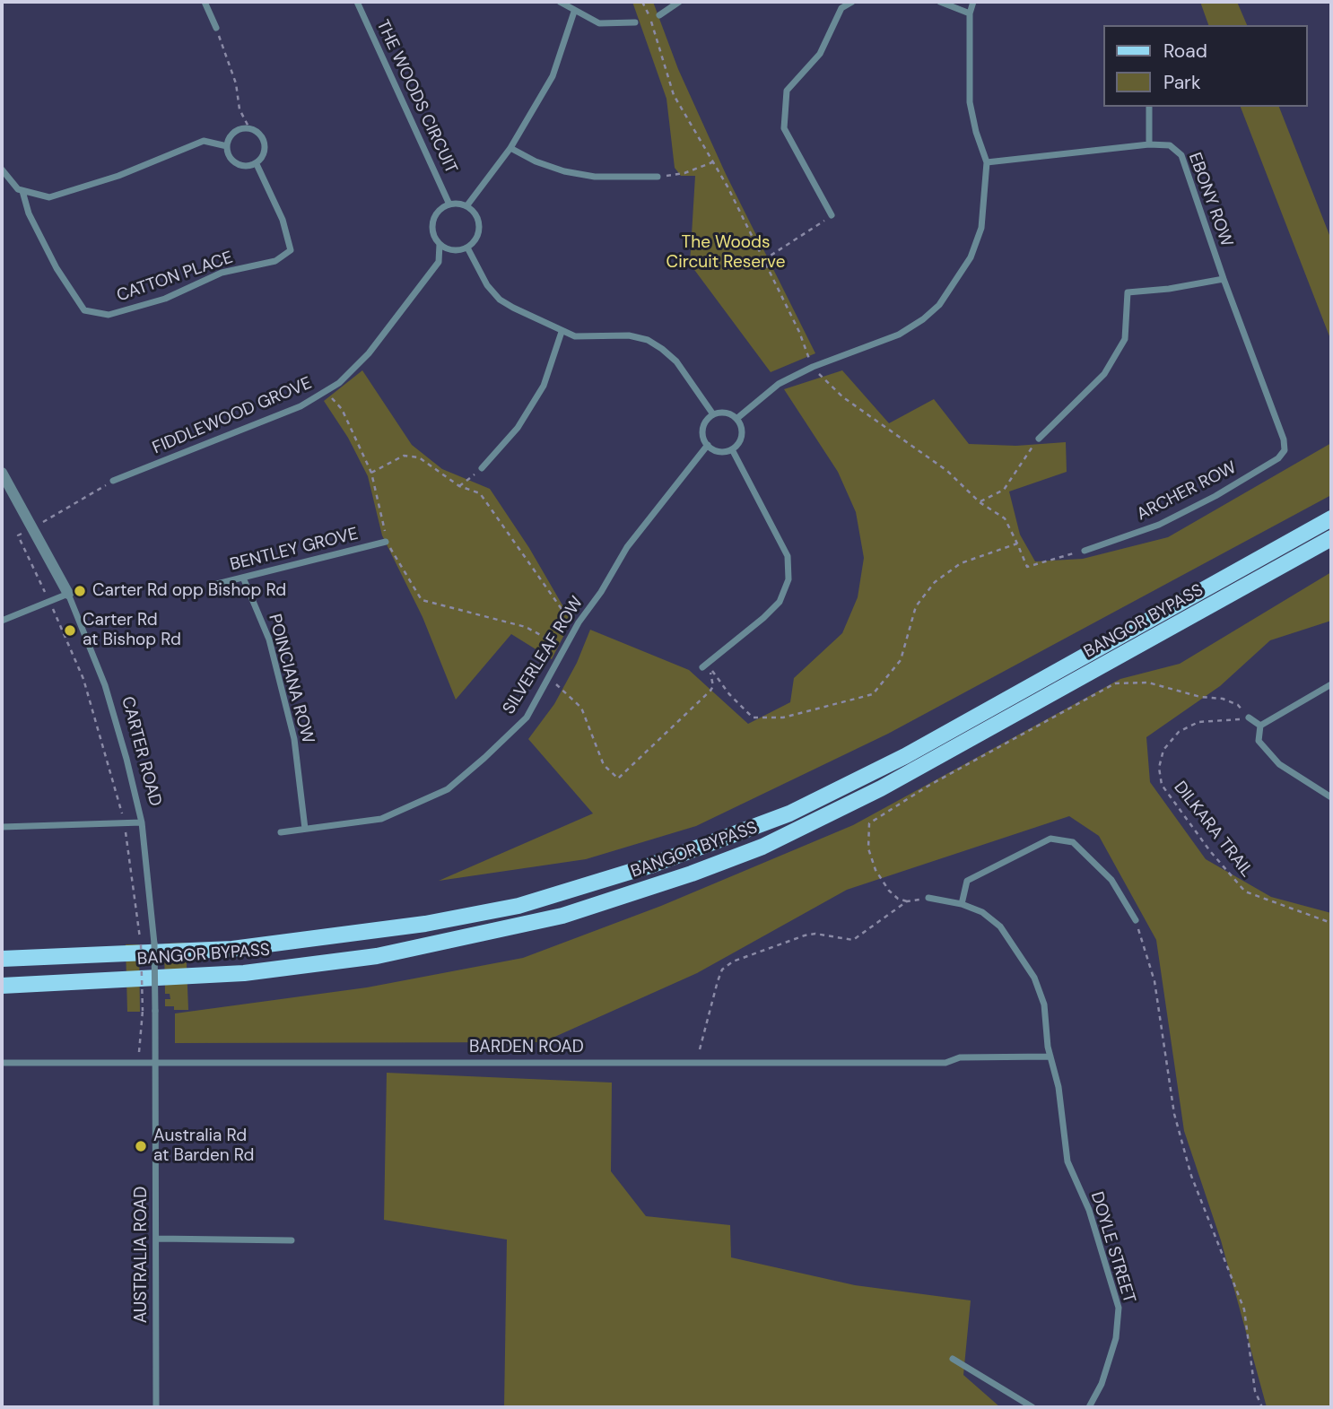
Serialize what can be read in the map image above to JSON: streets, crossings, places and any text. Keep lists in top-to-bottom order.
{
  "streets": {
    "main road": ["BANGOR BYPASS"],
    "street": [
      "THE WOODS CIRCUIT",
      "EBONY ROW",
      "CATTON PLACE",
      "FIDDLEWOOD GROVE",
      "ARCHER ROW",
      "BENTLEY GROVE",
      "SILVERLEAF ROW",
      "POINCIANA ROW",
      "CARTER ROAD",
      "BARDEN ROAD",
      "DOYLE STREET",
      "AUSTRALIA ROAD"
    ],
    "path": ["DILKARA TRAIL"]
  },
  "crossings": [
    ["THE WOODS CIRCUIT", "FIDDLEWOOD GROVE"],
    ["EBONY ROW", "ARCHER ROW"],
    ["BENTLEY GROVE", "POINCIANA ROW"],
    ["SILVERLEAF ROW", "POINCIANA ROW"],
    ["CARTER ROAD", "BARDEN ROAD"],
    ["CARTER ROAD", "AUSTRALIA ROAD"],
    ["BARDEN ROAD", "DOYLE STREET"],
    ["BARDEN ROAD", "AUSTRALIA ROAD"]
  ],
  "parks": ["The Woods Circuit Reserve"],
  "places": ["Carter Rd opp Bishop Rd", "Carter Rd at Bishop Rd", "Australia Rd at Barden Rd"],
  "legend": ["Road", "Park"]
}
